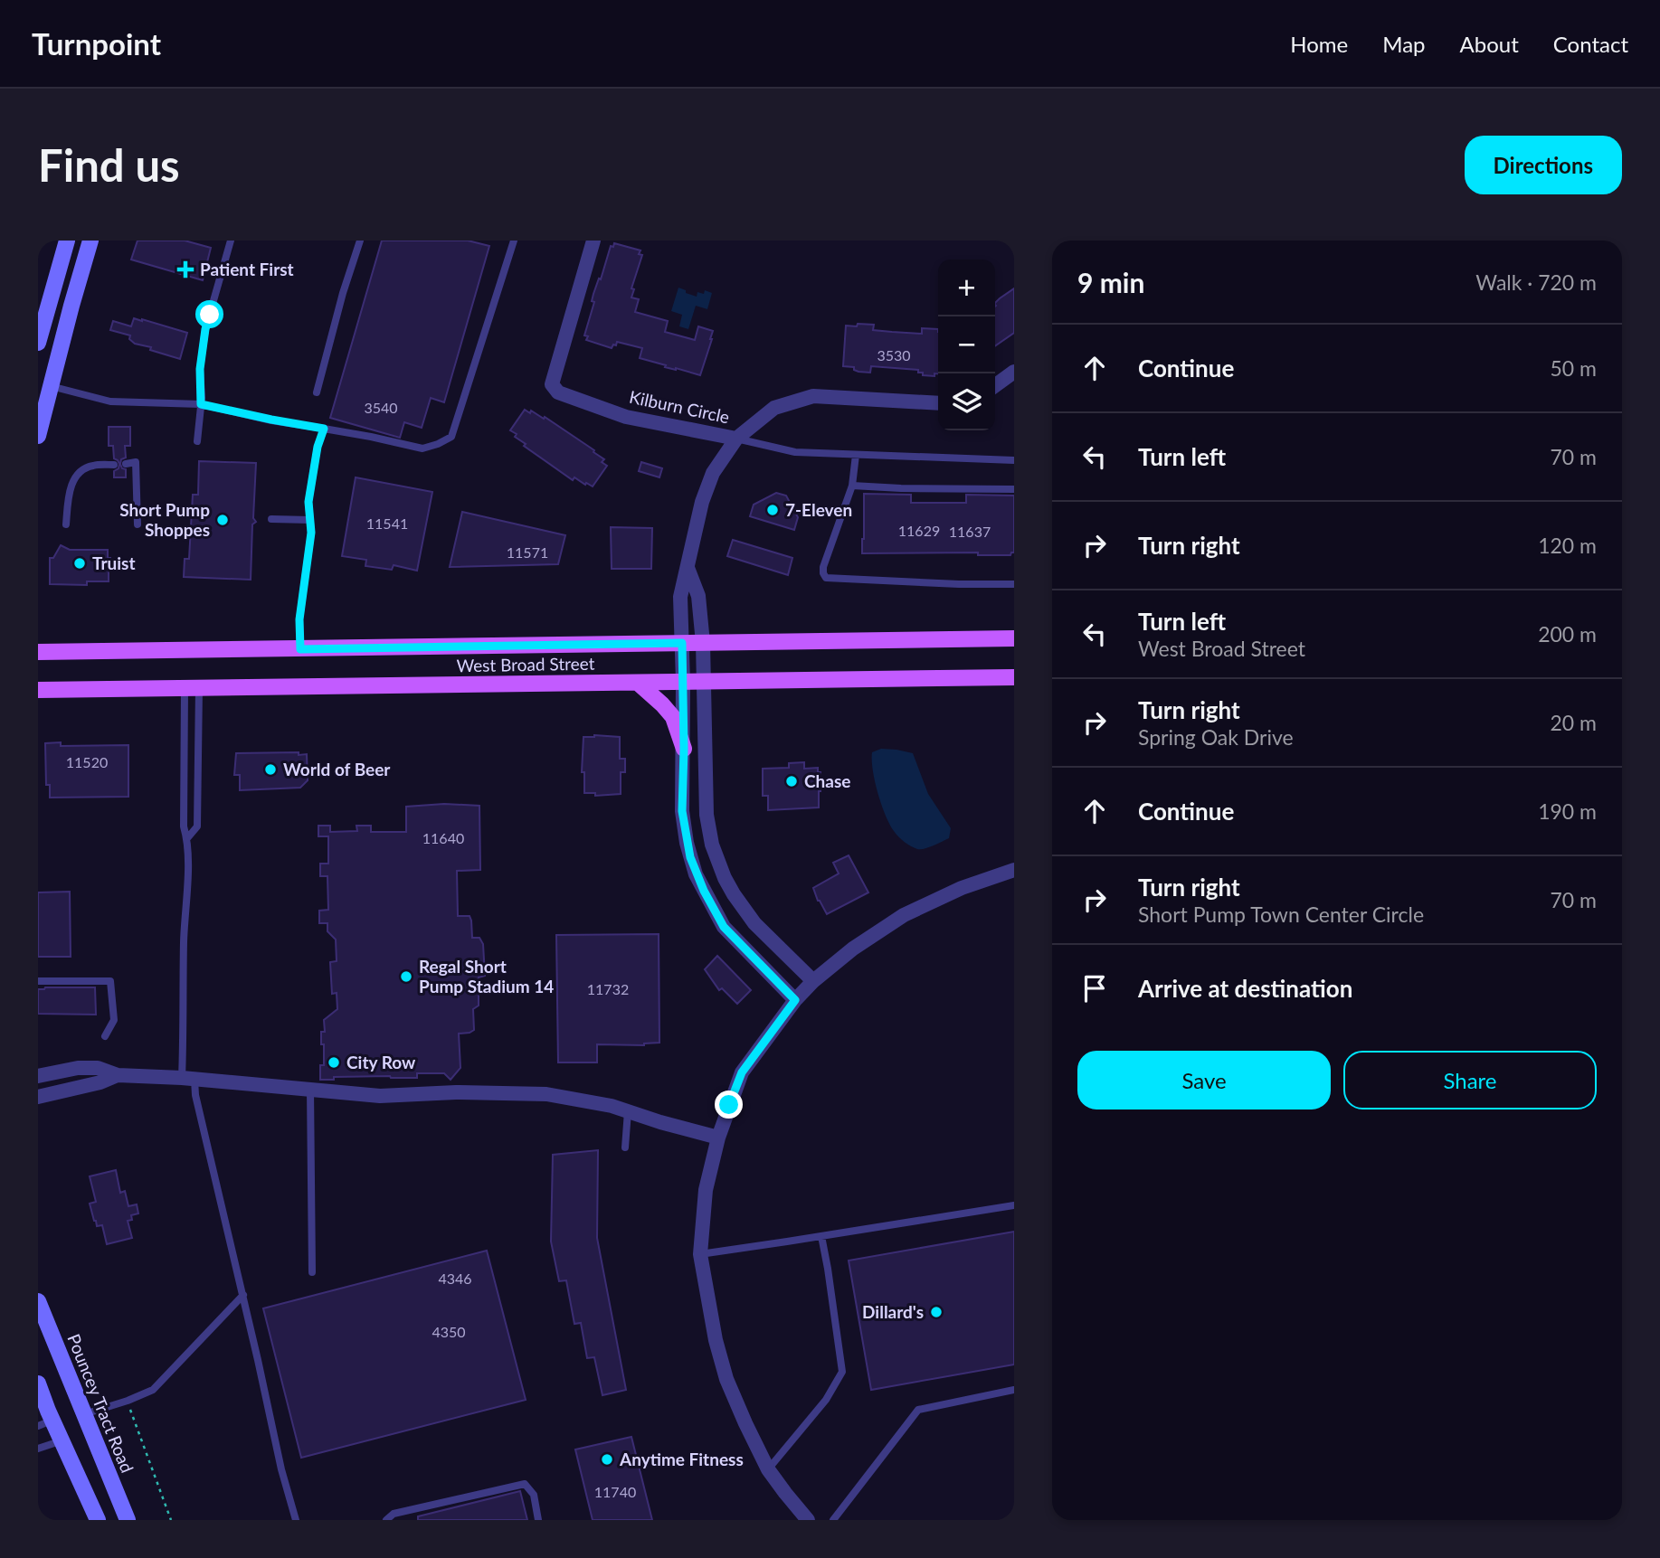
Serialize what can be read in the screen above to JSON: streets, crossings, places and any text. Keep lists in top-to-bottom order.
{
  "streets": {
    "main road": ["West Broad Street", "Pouncey Tract Road"],
    "street": ["Kilburn Circle"]
  },
  "places": {
    "health": ["Patient First"],
    "other": [
      "7-Eleven",
      "Short Pump Shoppes",
      "Truist",
      "World of Beer",
      "Chase",
      "Regal Short Pump Stadium 14",
      "City Row",
      "Dillard's",
      "Anytime Fitness"
    ]
  },
  "house_numbers": [
    "3530",
    "3540",
    "11541",
    "11629",
    "11637",
    "11571",
    "11520",
    "11640",
    "11732",
    "4346",
    "4350",
    "11740"
  ],
  "page": {
    "header": "Turnpoint",
    "nav": [
      "Home",
      "Map",
      "About",
      "Contact"
    ],
    "buttons": [
      "Directions",
      ["Save", "Share"]
    ],
    "title": "Find us",
    "heading": ["9 min", "Walk · 720 m"],
    "map_buttons": ["+", "−"],
    "list": [
      ["Continue", "50 m"],
      ["Turn left", "70 m"],
      ["Turn right", "120 m"],
      ["Turn left", "West Broad Street", "200 m"],
      ["Turn right", "Spring Oak Drive", "20 m"],
      ["Continue", "190 m"],
      ["Turn right", "Short Pump Town Center Circle", "70 m"],
      "Arrive at destination"
    ]
  }
}
